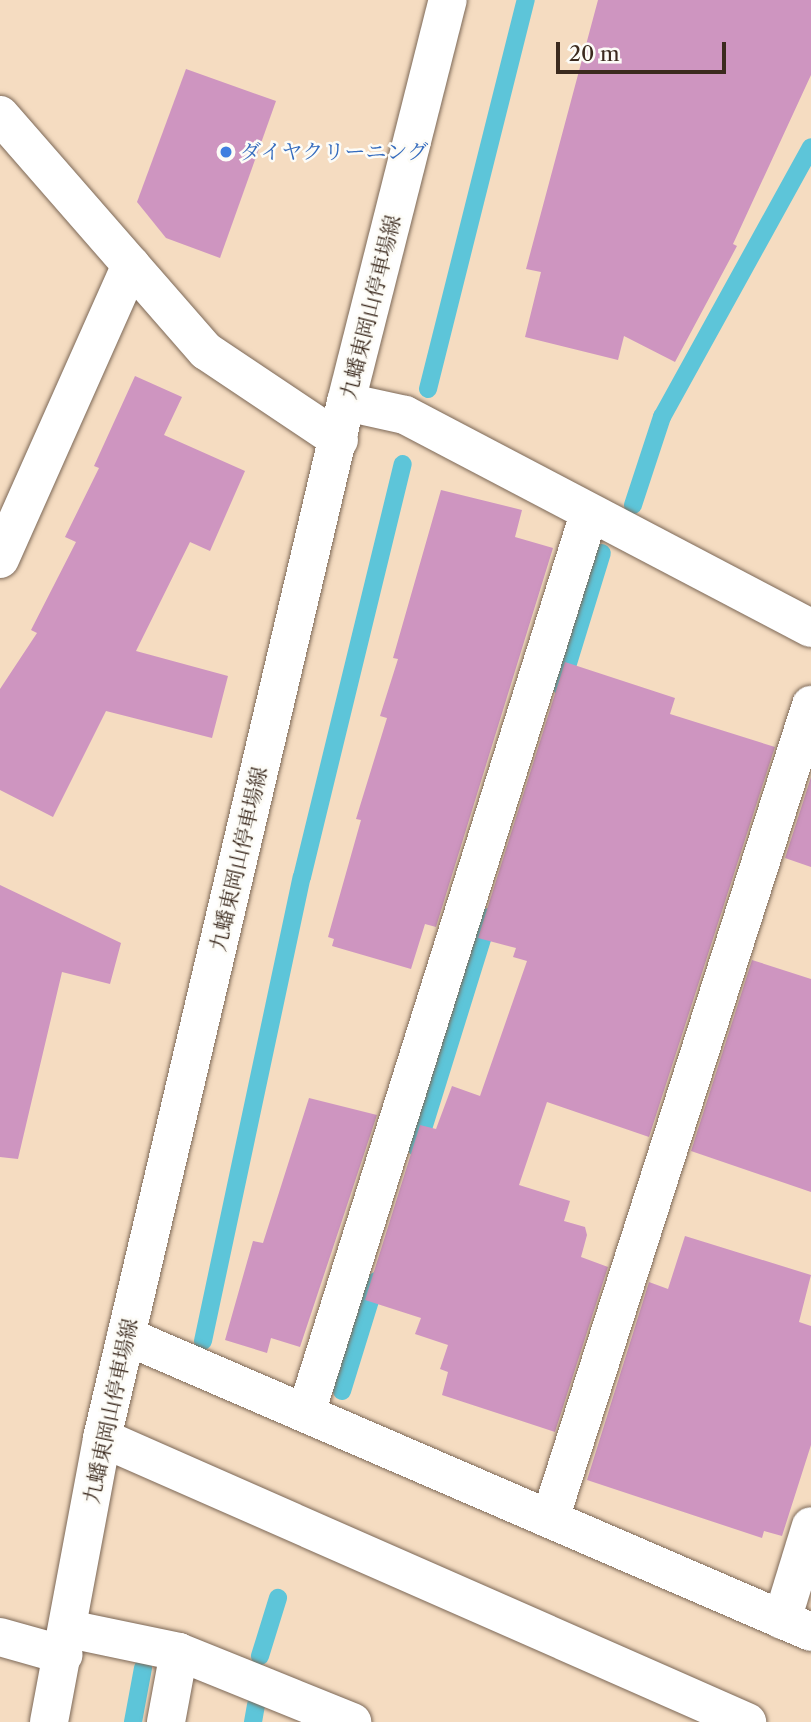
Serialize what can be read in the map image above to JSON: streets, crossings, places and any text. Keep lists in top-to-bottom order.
{
  "streets": {
    "street": ["九蟠東岡山停車場線"]
  },
  "places": ["ダイヤクリーニング"],
  "scale_bar": "20 m"
}
